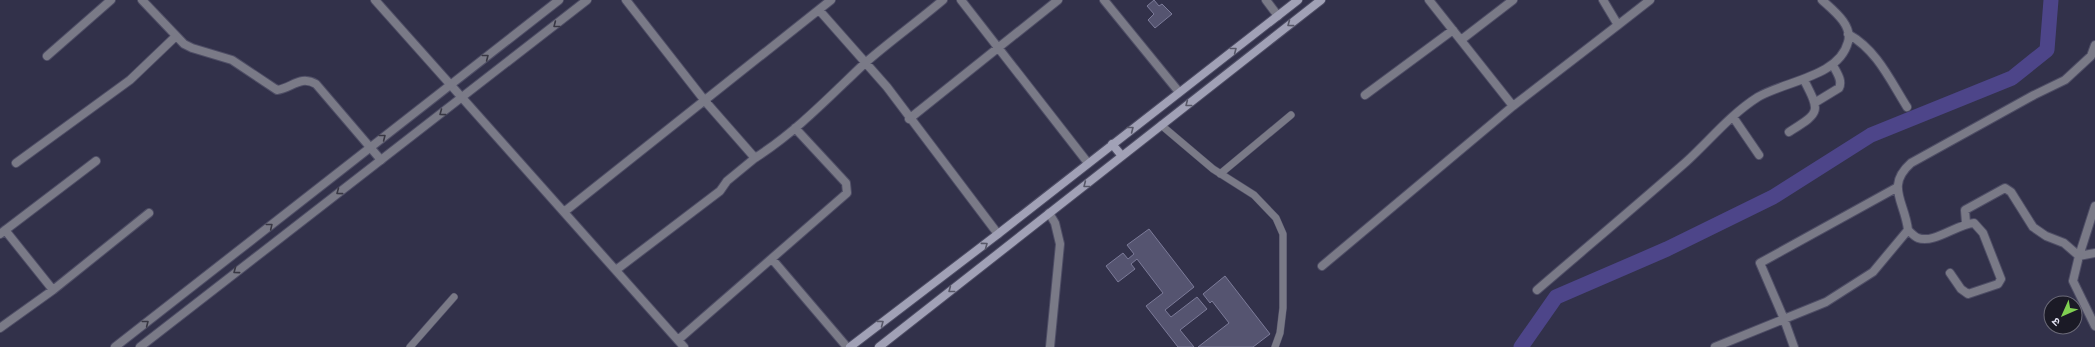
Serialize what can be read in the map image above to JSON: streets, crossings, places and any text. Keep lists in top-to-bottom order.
{
  "north": "bottom left"
}
